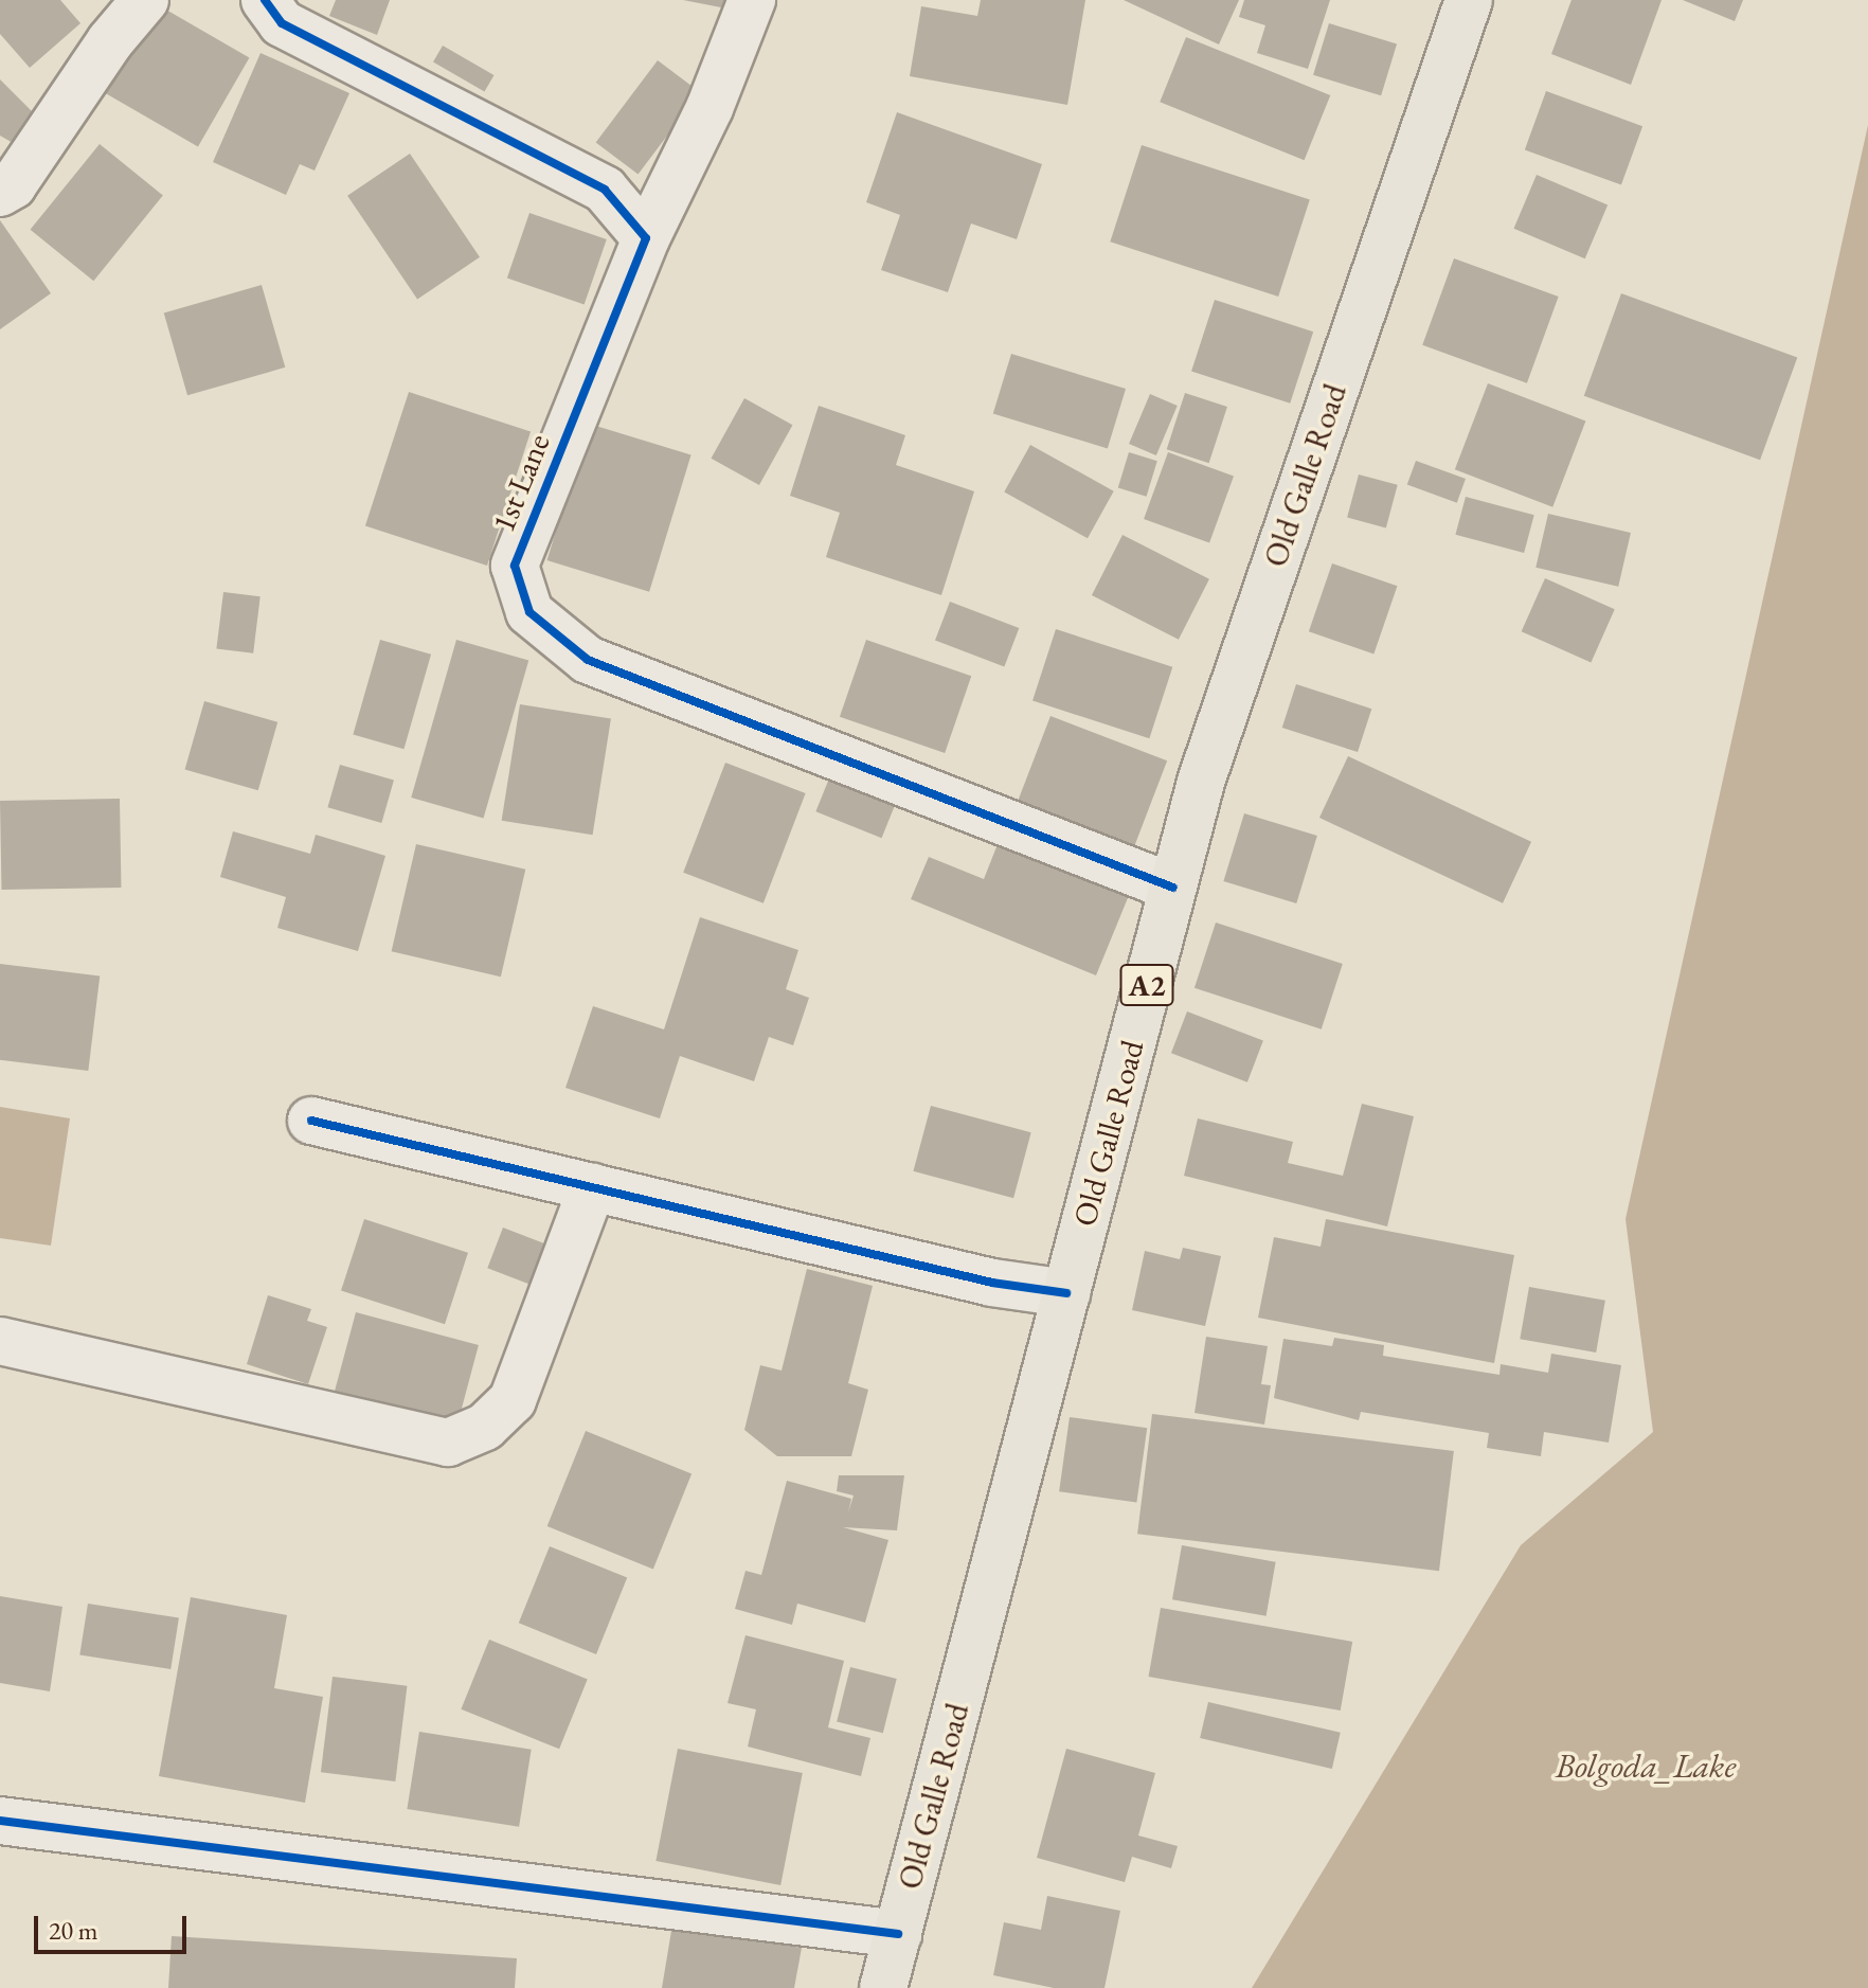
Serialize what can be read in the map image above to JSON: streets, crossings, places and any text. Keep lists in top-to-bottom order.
{
  "streets": {
    "highway": ["Old Galle Road", "A2"],
    "street": ["1st Lane"]
  },
  "crossings": [
    ["Old Galle Road", "1st Lane"]
  ],
  "water": ["Bolgoda_Lake"],
  "scale_bar": "20 m"
}
